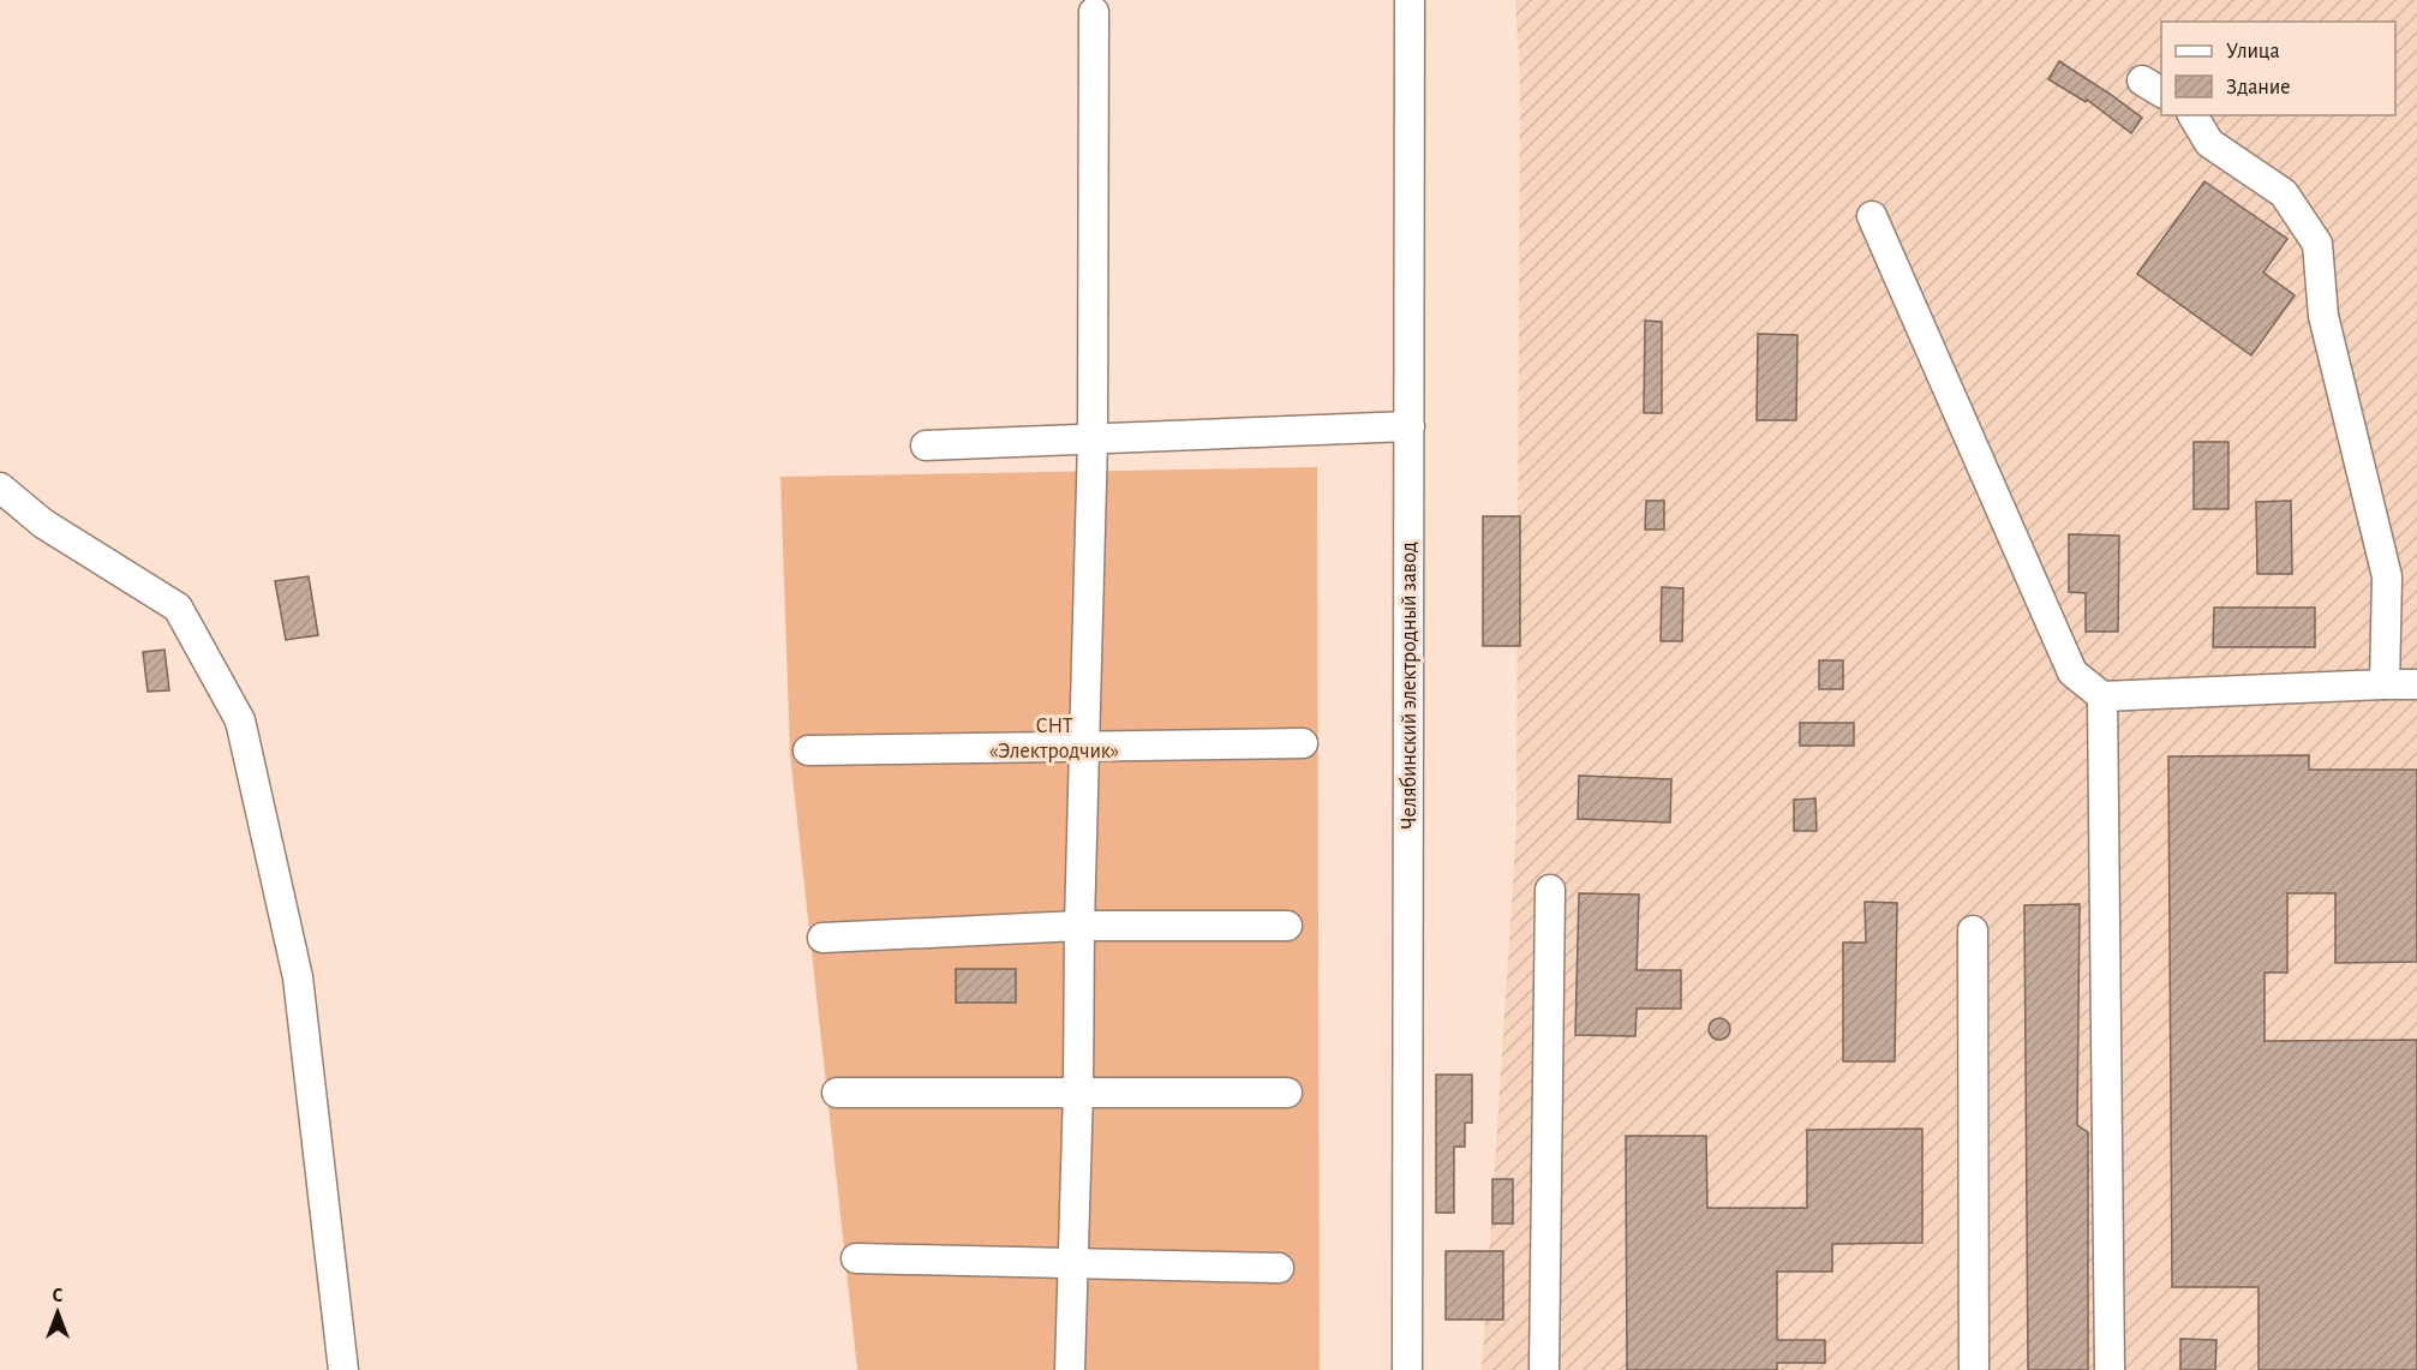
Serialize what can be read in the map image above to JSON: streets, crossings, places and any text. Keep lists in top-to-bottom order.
{
  "streets": {
    "street": ["Челябинский электродный завод"]
  },
  "parks": ["СНТ «Электродчик»"],
  "legend": ["Улица", "Здание"],
  "north": "top"
}
